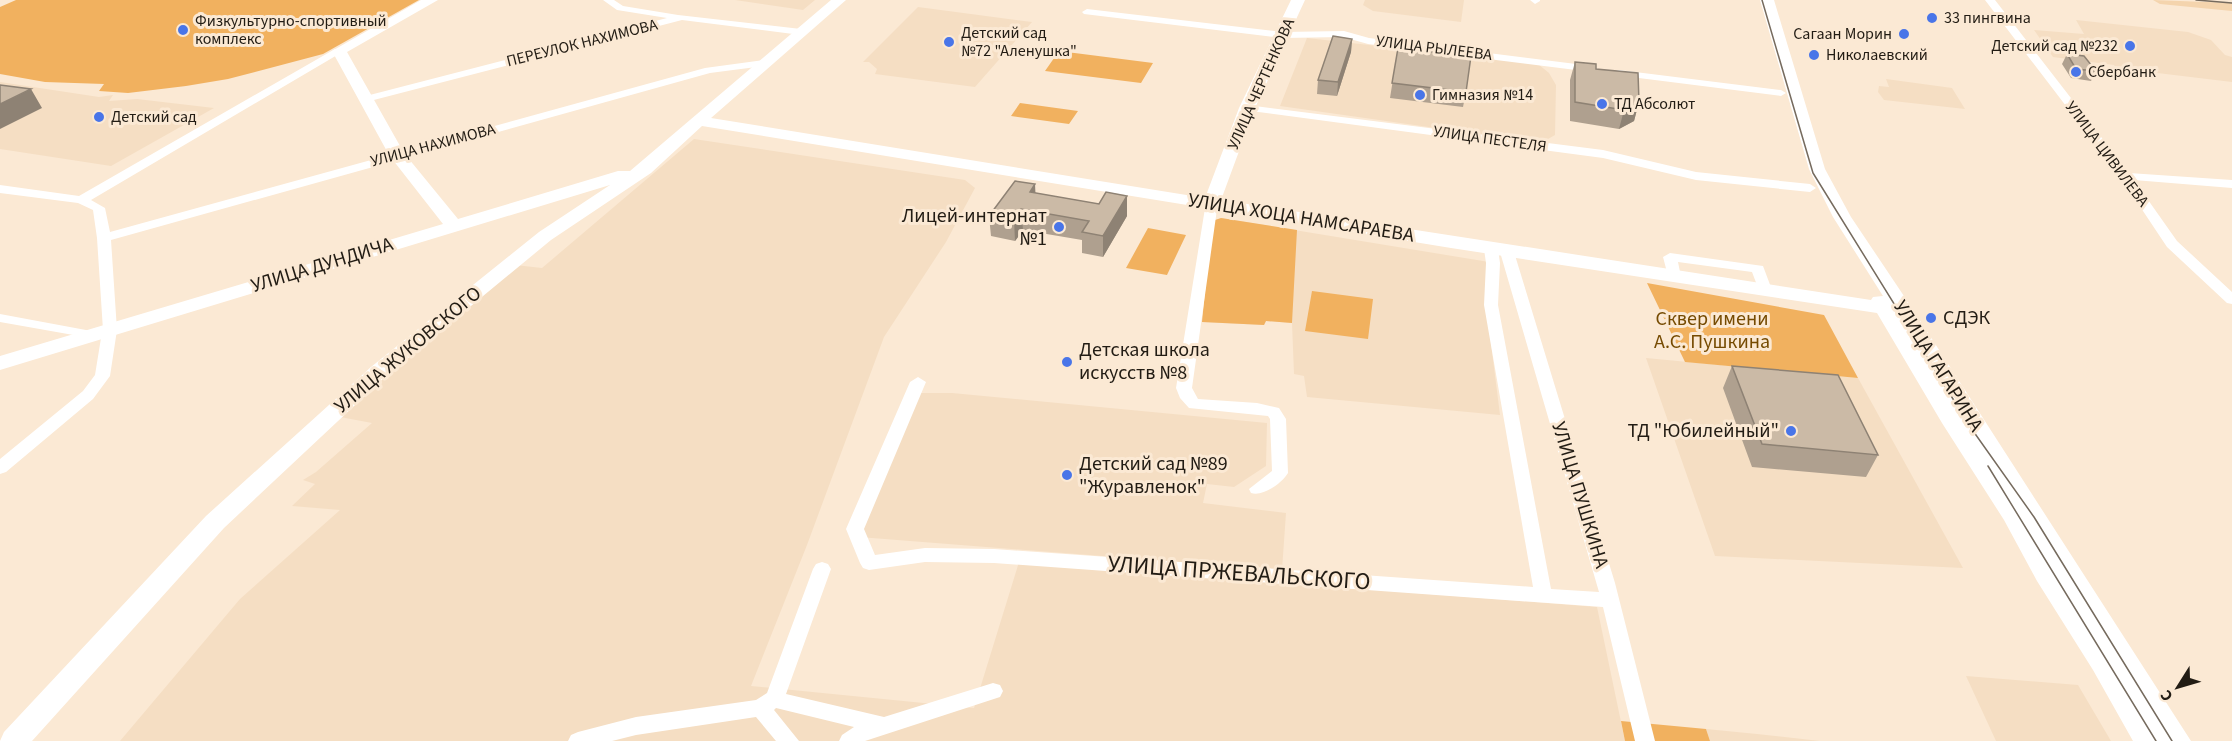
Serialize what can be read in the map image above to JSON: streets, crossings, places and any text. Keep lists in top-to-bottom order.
{
  "streets": {
    "street": [
      "ПЕРЕУЛОК НАХИМОВА",
      "УЛИЦА РЫЛЕЕВА",
      "УЛИЦА ЧЕРТЕНКОВА",
      "УЛИЦА ПЕСТЕЛЯ",
      "УЛИЦА НАХИМОВА",
      "УЛИЦА ЦИВИЛЕВА",
      "УЛИЦА ХОЦА НАМСАРАЕВА",
      "УЛИЦА ДУНДИЧА",
      "УЛИЦА ЖУКОВСКОГО",
      "УЛИЦА ГАГАРИНА",
      "УЛИЦА ПУШКИНА",
      "УЛИЦА ПРЖЕВАЛЬСКОГО"
    ]
  },
  "crossings": [
    ["ПЕРЕУЛОК НАХИМОВА", "УЛИЦА ЖУКОВСКОГО"],
    ["УЛИЦА РЫЛЕЕВА", "УЛИЦА ЧЕРТЕНКОВА"],
    ["УЛИЦА РЫЛЕЕВА", "УЛИЦА ГАГАРИНА"],
    ["УЛИЦА ЧЕРТЕНКОВА", "УЛИЦА ПЕСТЕЛЯ"],
    ["УЛИЦА ЧЕРТЕНКОВА", "УЛИЦА ХОЦА НАМСАРАЕВА"],
    ["УЛИЦА ПЕСТЕЛЯ", "УЛИЦА ГАГАРИНА"],
    ["УЛИЦА НАХИМОВА", "УЛИЦА ЖУКОВСКОГО"],
    ["УЛИЦА ХОЦА НАМСАРАЕВА", "УЛИЦА ЖУКОВСКОГО"],
    ["УЛИЦА ХОЦА НАМСАРАЕВА", "УЛИЦА ГАГАРИНА"],
    ["УЛИЦА ХОЦА НАМСАРАЕВА", "УЛИЦА ПУШКИНА"],
    ["УЛИЦА ДУНДИЧА", "УЛИЦА ЖУКОВСКОГО"],
    ["УЛИЦА ПУШКИНА", "УЛИЦА ПРЖЕВАЛЬСКОГО"]
  ],
  "parks": ["Сквер имени А.С. Пушкина"],
  "places": [
    "33 пингвина",
    "Физкультурно-спортивный комплекс",
    "Сагаан Морин",
    "Детский сад №72 \"Аленушка\"",
    "Детский сад №232",
    "Николаевский",
    "Сбербанк",
    "Гимназия №14",
    "ТД Абсолют",
    "Детский сад",
    "Лицей-интернат №1",
    "СДЭК",
    "Детская школа искусств №8",
    "ТД \"Юбилейный\"",
    "Детский сад №89 \"Журавленок\""
  ],
  "north": "bottom left"
}
